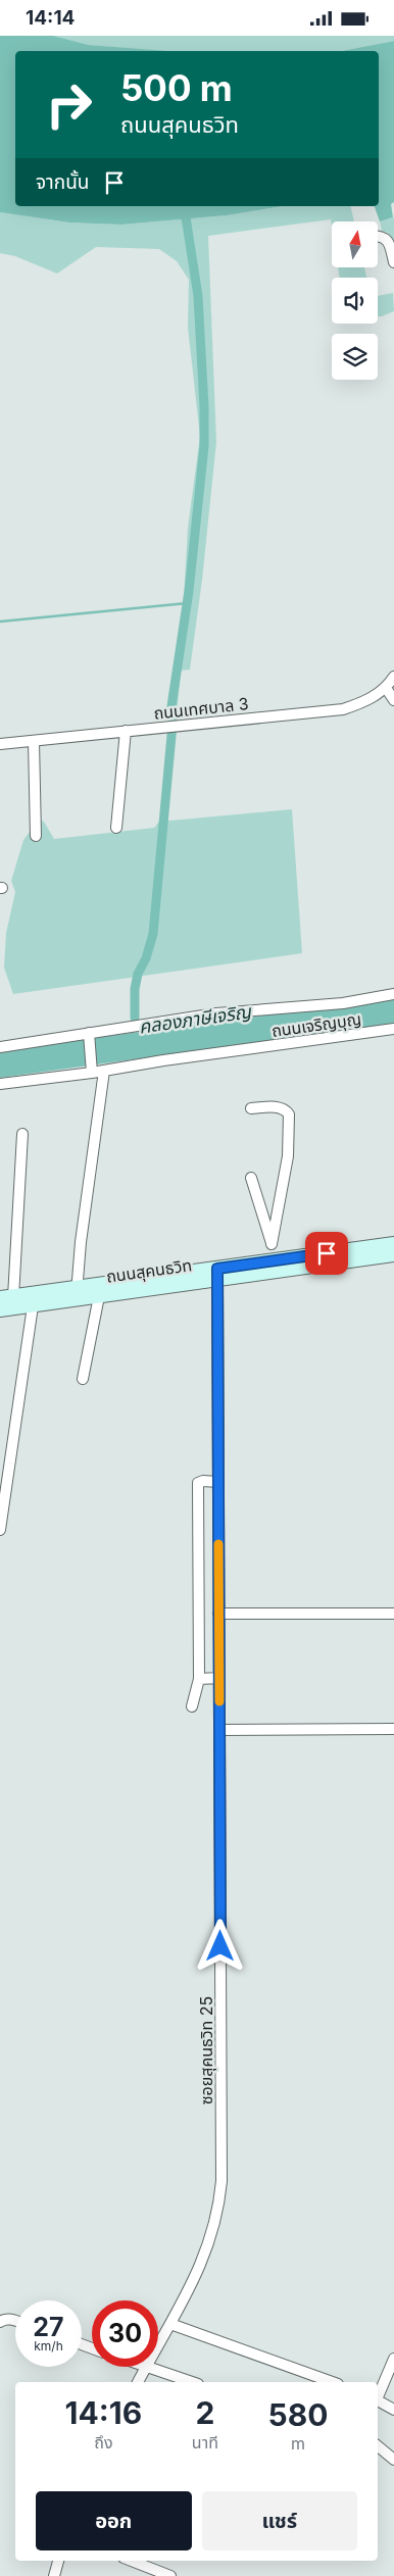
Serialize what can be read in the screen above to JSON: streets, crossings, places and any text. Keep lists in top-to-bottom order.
{
  "streets": {
    "main road": ["ถนนสุคนธวิท"],
    "street": ["ถนนเทศบาล 3", "ถนนเจริญบุญ", "ซอยสุคนธวิท 25"]
  },
  "crossings": [
    ["ถนนสุคนธวิท", "ซอยสุคนธวิท 25"]
  ],
  "water": ["คลองภาษีเจริญ"],
  "north": "top",
  "page": {
    "status": "14:14",
    "turn": ["500 m", "ถนนสุคนธวิท"],
    "then": "จากนั้น",
    "speed": "27 km/h",
    "limit": "30",
    "eta": [
      "14:16",
      "ถึง",
      "2",
      "นาที",
      "580",
      "m"
    ],
    "buttons": ["ออก", "แชร์"]
  }
}
